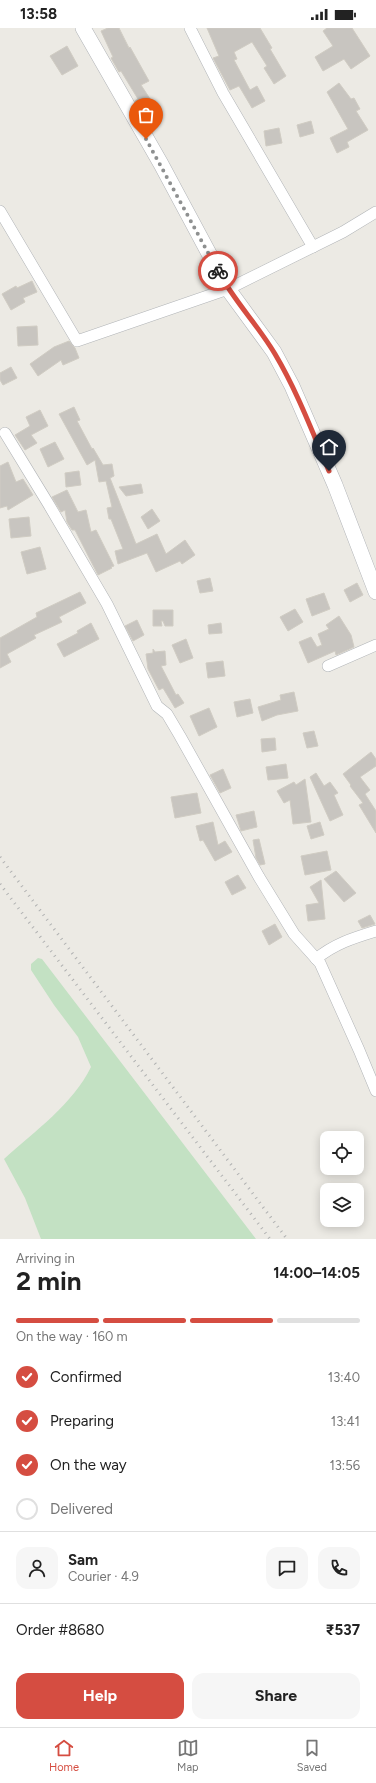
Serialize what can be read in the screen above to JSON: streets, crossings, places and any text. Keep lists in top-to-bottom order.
{
  "page": {
    "status": "13:58",
    "heading": ["2 min", "Arriving in", "14:00–14:05"],
    "panel": [
      "Sam",
      "Courier · 4.9",
      "Order #8680",
      "₹537"
    ],
    "bar": "On the way · 160 m",
    "list": [
      ["Confirmed", "13:40"],
      ["Preparing", "13:41"],
      ["On the way", "13:56"],
      "Delivered"
    ],
    "buttons": ["Help", "Share"],
    "tabs": ["Home", "Map", "Saved"]
  }
}
